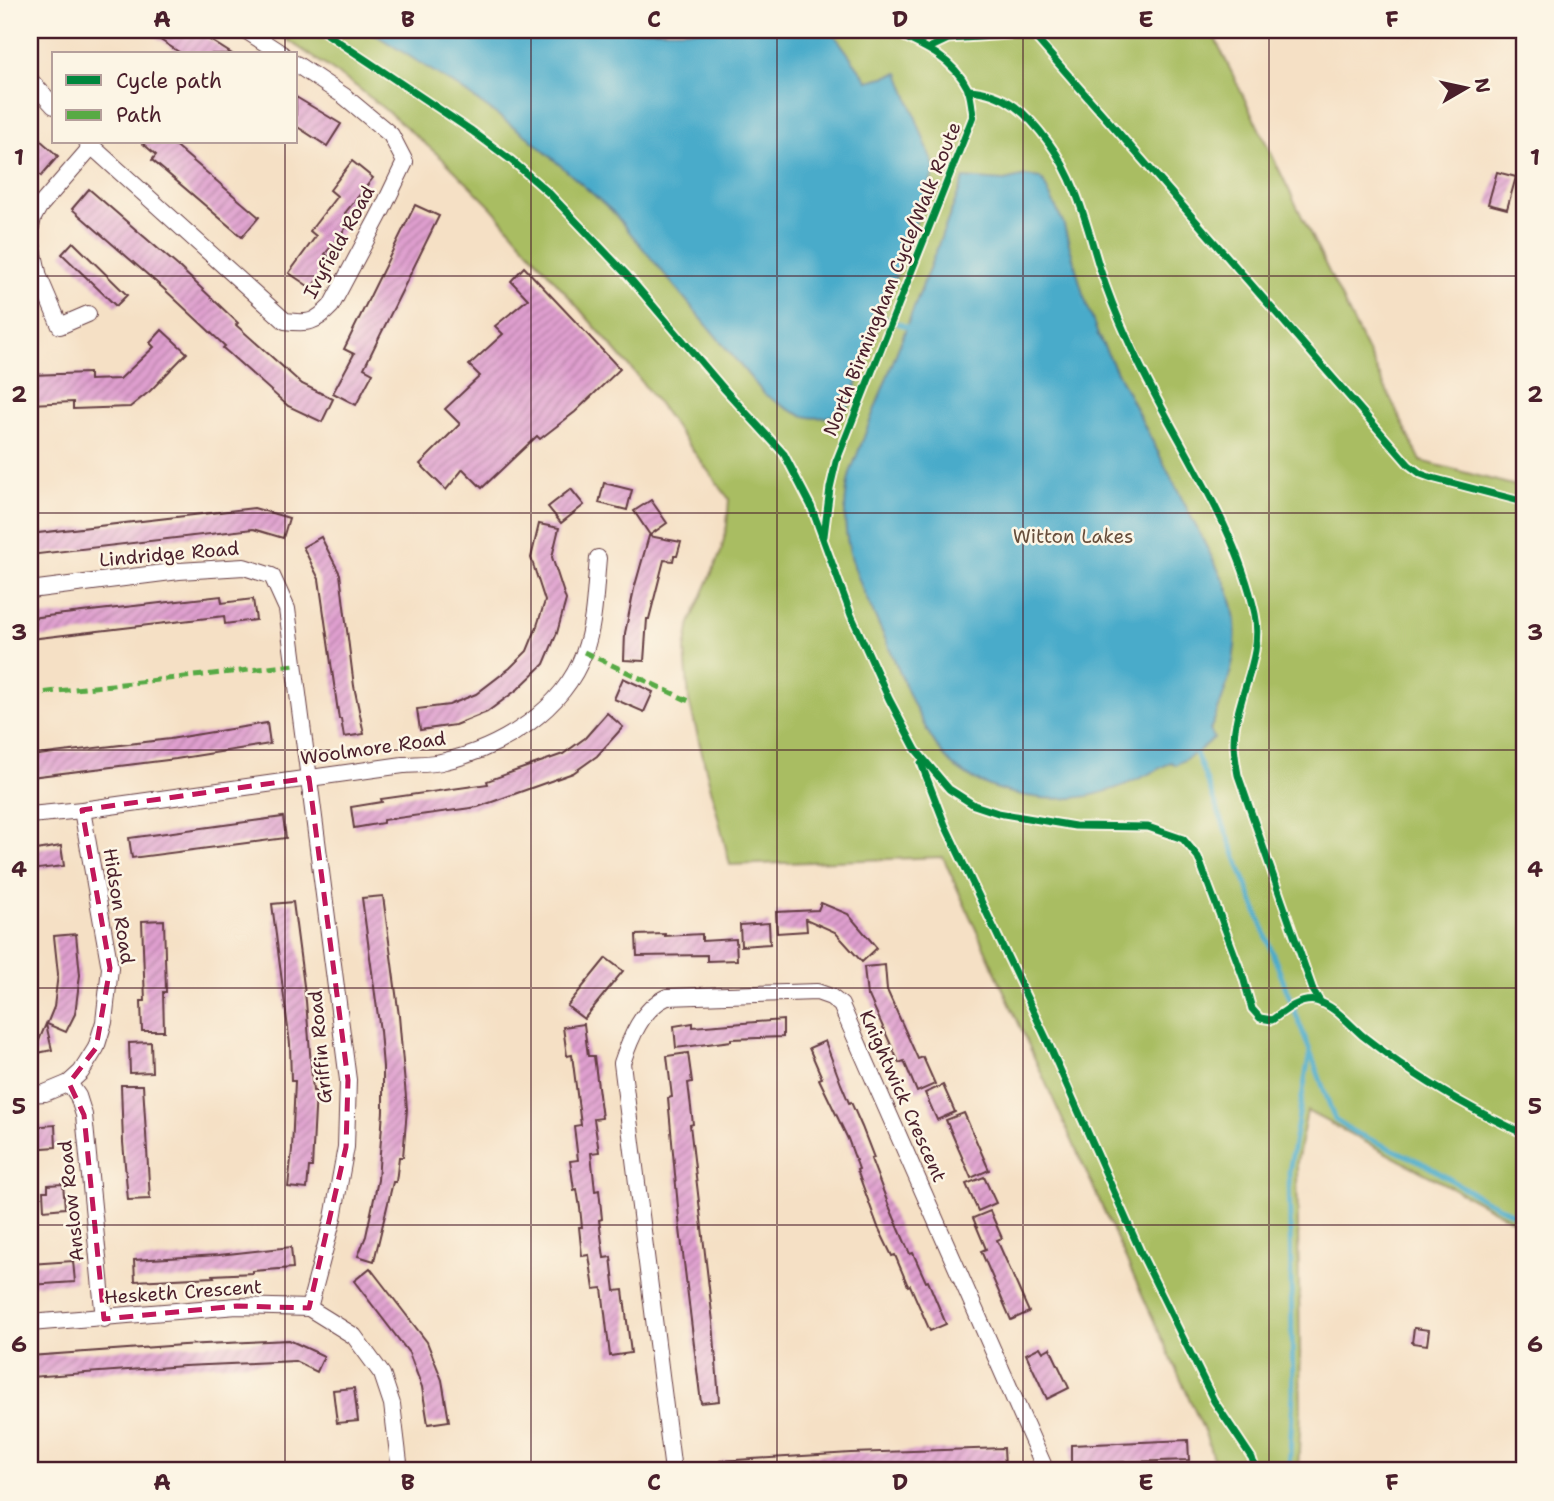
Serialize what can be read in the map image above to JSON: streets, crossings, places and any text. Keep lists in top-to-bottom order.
{
  "streets": {
    "street": [
      "Ivyfield Road",
      "Lindridge Road",
      "Woolmore Road",
      "Hidson Road",
      "Griffin Road",
      "Knightwick Crescent",
      "Anslow Road",
      "Hesketh Crescent"
    ],
    "cycle path": ["North Birmingham Cycle/Walk Route"]
  },
  "crossings": [
    ["Lindridge Road", "Woolmore Road"],
    ["Lindridge Road", "Griffin Road"],
    ["Woolmore Road", "Hidson Road"],
    ["Woolmore Road", "Griffin Road"],
    ["Hidson Road", "Anslow Road"],
    ["Griffin Road", "Hesketh Crescent"],
    ["Anslow Road", "Hesketh Crescent"]
  ],
  "parks": ["Witton Lakes"],
  "legend": ["Cycle path", "Path"],
  "north": "right",
  "grid": {
    "columns": [
      "A",
      "B",
      "C",
      "D",
      "E",
      "F"
    ],
    "rows": [
      "1",
      "2",
      "3",
      "4",
      "5",
      "6"
    ]
  }
}
